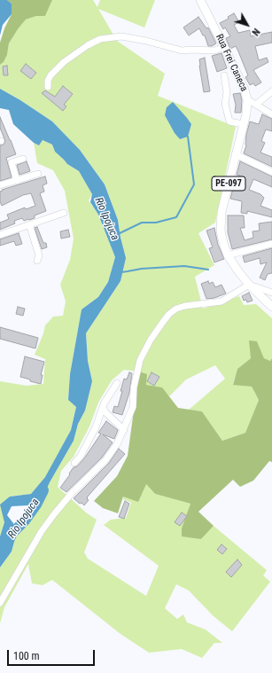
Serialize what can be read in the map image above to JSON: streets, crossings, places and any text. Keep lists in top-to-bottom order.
{
  "streets": {
    "main road": ["Rua Frei Caneca", "PE-097"]
  },
  "crossings": [
    ["Rua Frei Caneca", "PE-097"]
  ],
  "water": ["Rio Ipojuca"],
  "scale_bar": "100 m",
  "north": "bottom right"
}
